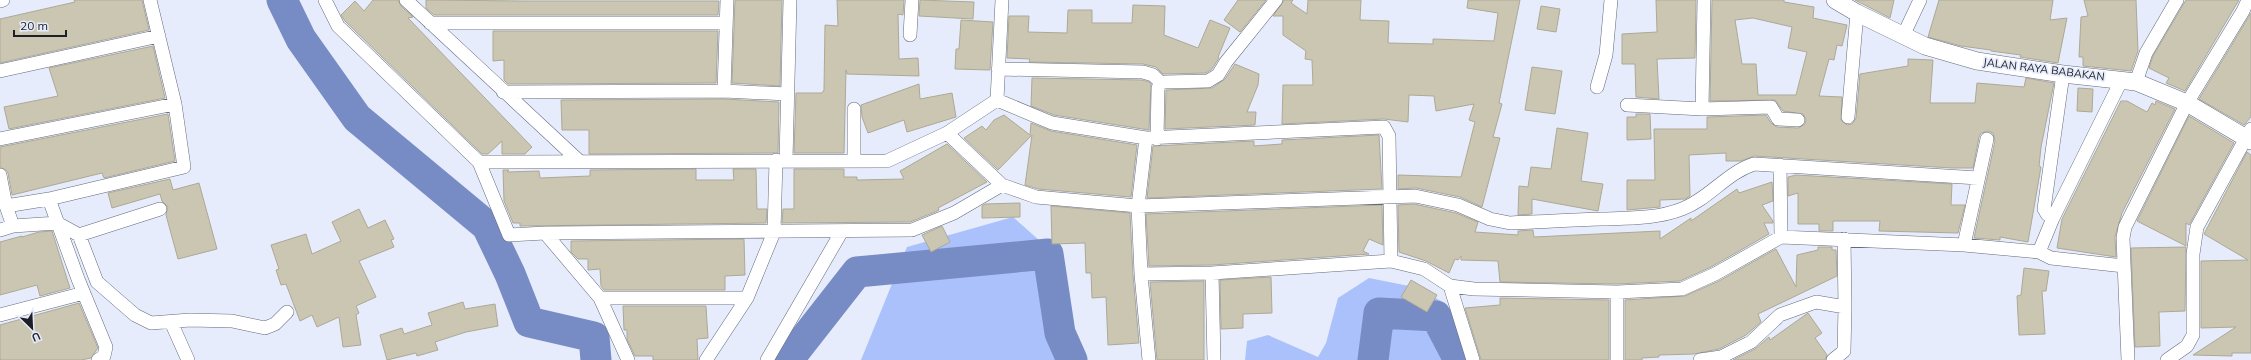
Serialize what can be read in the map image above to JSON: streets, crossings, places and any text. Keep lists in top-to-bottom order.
{
  "streets": {
    "street": ["JALAN RAYA BABAKAN"]
  },
  "scale_bar": "20 m",
  "north": "bottom right"
}
